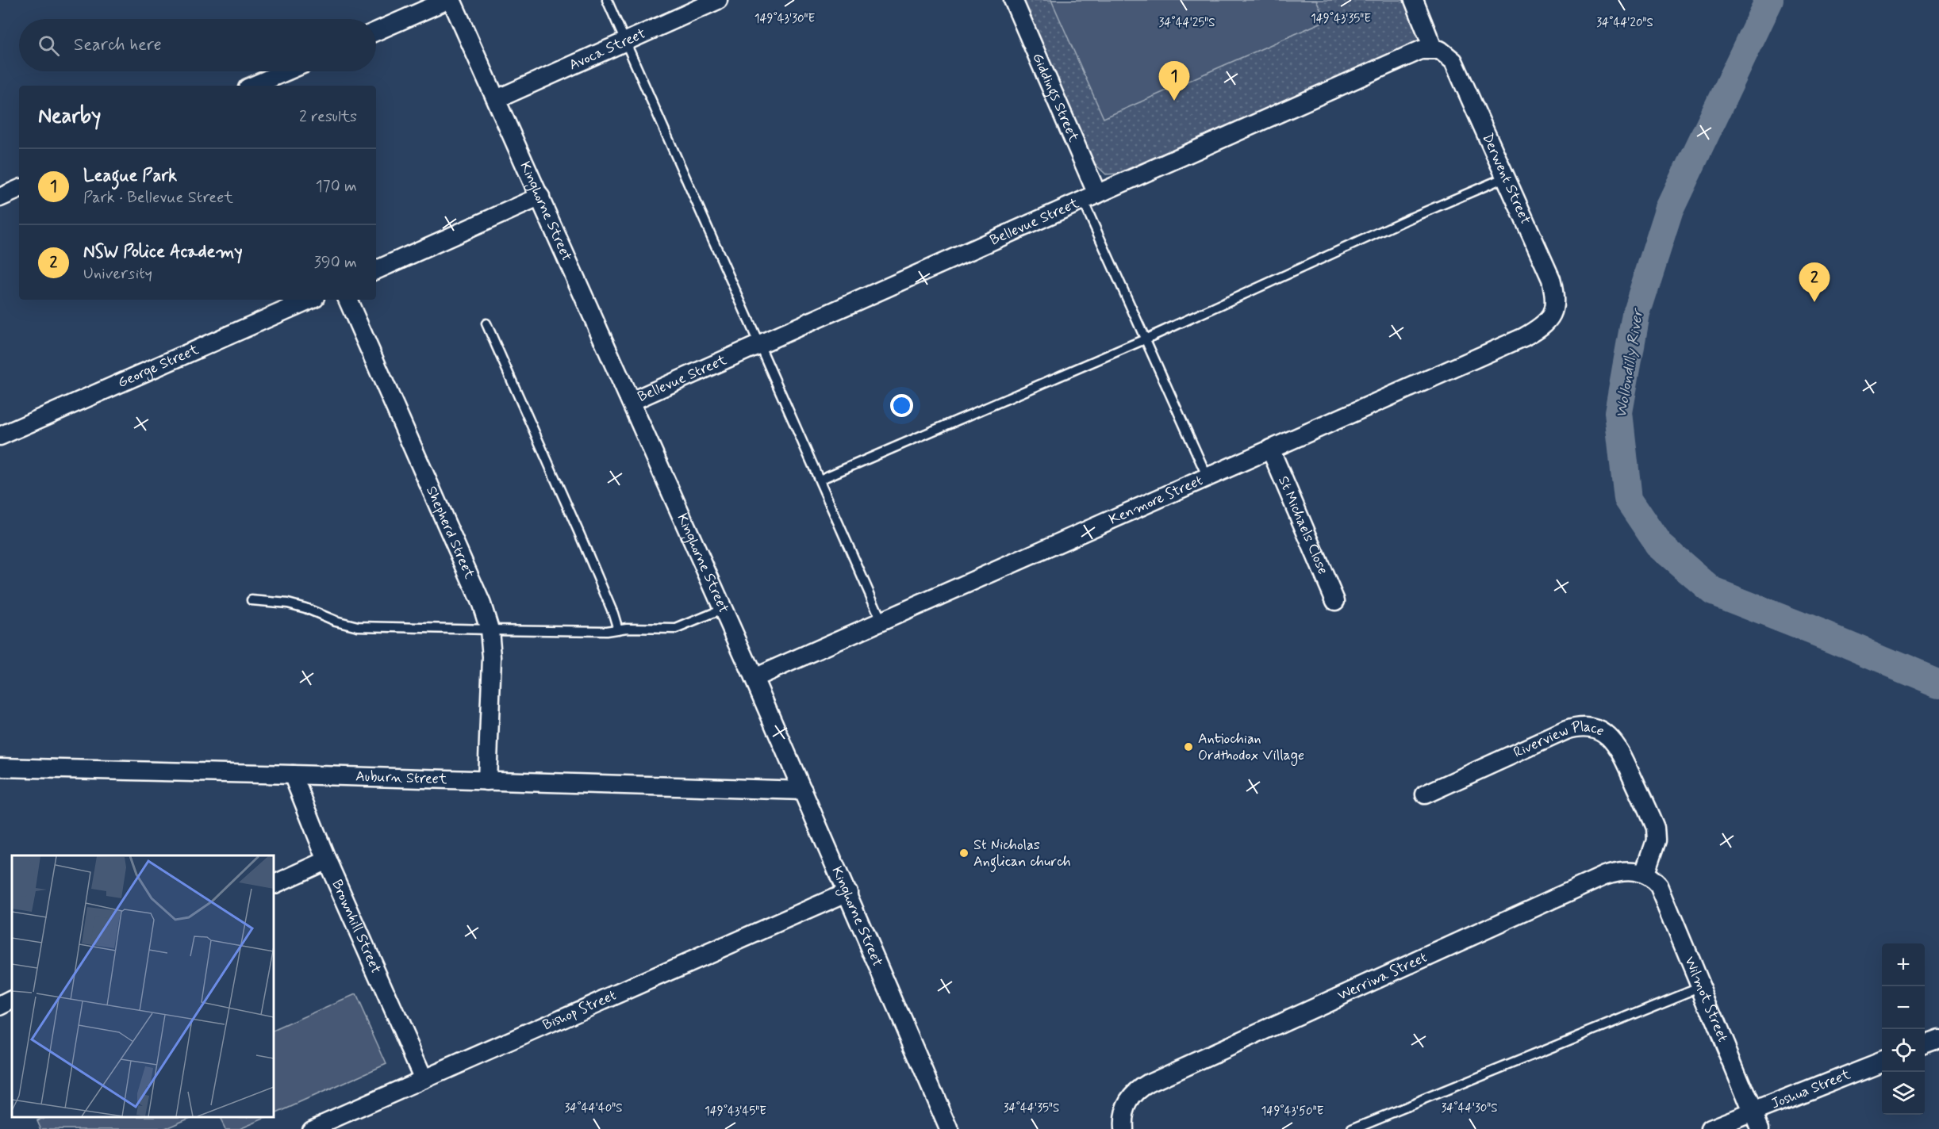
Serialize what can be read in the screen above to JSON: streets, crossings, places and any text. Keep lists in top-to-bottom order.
{
  "streets": {
    "street": [
      "Avoca Street",
      "Giddings Street",
      "Derwent Street",
      "Kinghorne Street",
      "Bellevue Street",
      "George Street",
      "Kenmore Street",
      "St Michaels Close",
      "Shepherd Street",
      "Riverview Place",
      "Auburn Street",
      "Brownhill Street",
      "Werriwa Street",
      "Wilmot Street",
      "Bishop Street",
      "Joshua Street"
    ]
  },
  "crossings": [
    ["Avoca Street", "Kinghorne Street"],
    ["Giddings Street", "Bellevue Street"],
    ["Derwent Street", "Bellevue Street"],
    ["Derwent Street", "Kenmore Street"],
    ["Kinghorne Street", "Bellevue Street"],
    ["Kinghorne Street", "Kenmore Street"],
    ["Kinghorne Street", "Auburn Street"],
    ["Kinghorne Street", "Bishop Street"],
    ["Kenmore Street", "St Michaels Close"],
    ["Shepherd Street", "Auburn Street"],
    ["Riverview Place", "Werriwa Street"],
    ["Riverview Place", "Wilmot Street"],
    ["Auburn Street", "Brownhill Street"],
    ["Brownhill Street", "Bishop Street"],
    ["Werriwa Street", "Wilmot Street"],
    ["Wilmot Street", "Joshua Street"]
  ],
  "water": ["Wollondilly River"],
  "places": ["Antiochian Ordthodox Village", "St Nicholas Anglican church"],
  "page": {
    "search": "Search here",
    "pins": ["1", "2"],
    "heading": ["Nearby", "2 results"],
    "list": [
      {
        "mark": "1",
        "name": "League Park",
        "note": "Park · Bellevue Street",
        "value": "170 m"
      },
      {
        "mark": "2",
        "name": "NSW Police Academy",
        "note": "University",
        "value": "390 m"
      }
    ],
    "map_buttons": ["+", "−"]
  },
  "coordinates": [
    "149°43'30\"E",
    "149°43'35\"E",
    "34°44'25\"S",
    "34°44'20\"S",
    "34°44'40\"S",
    "34°44'35\"S",
    "34°44'30\"S",
    "149°43'45\"E",
    "149°43'50\"E"
  ]
}
